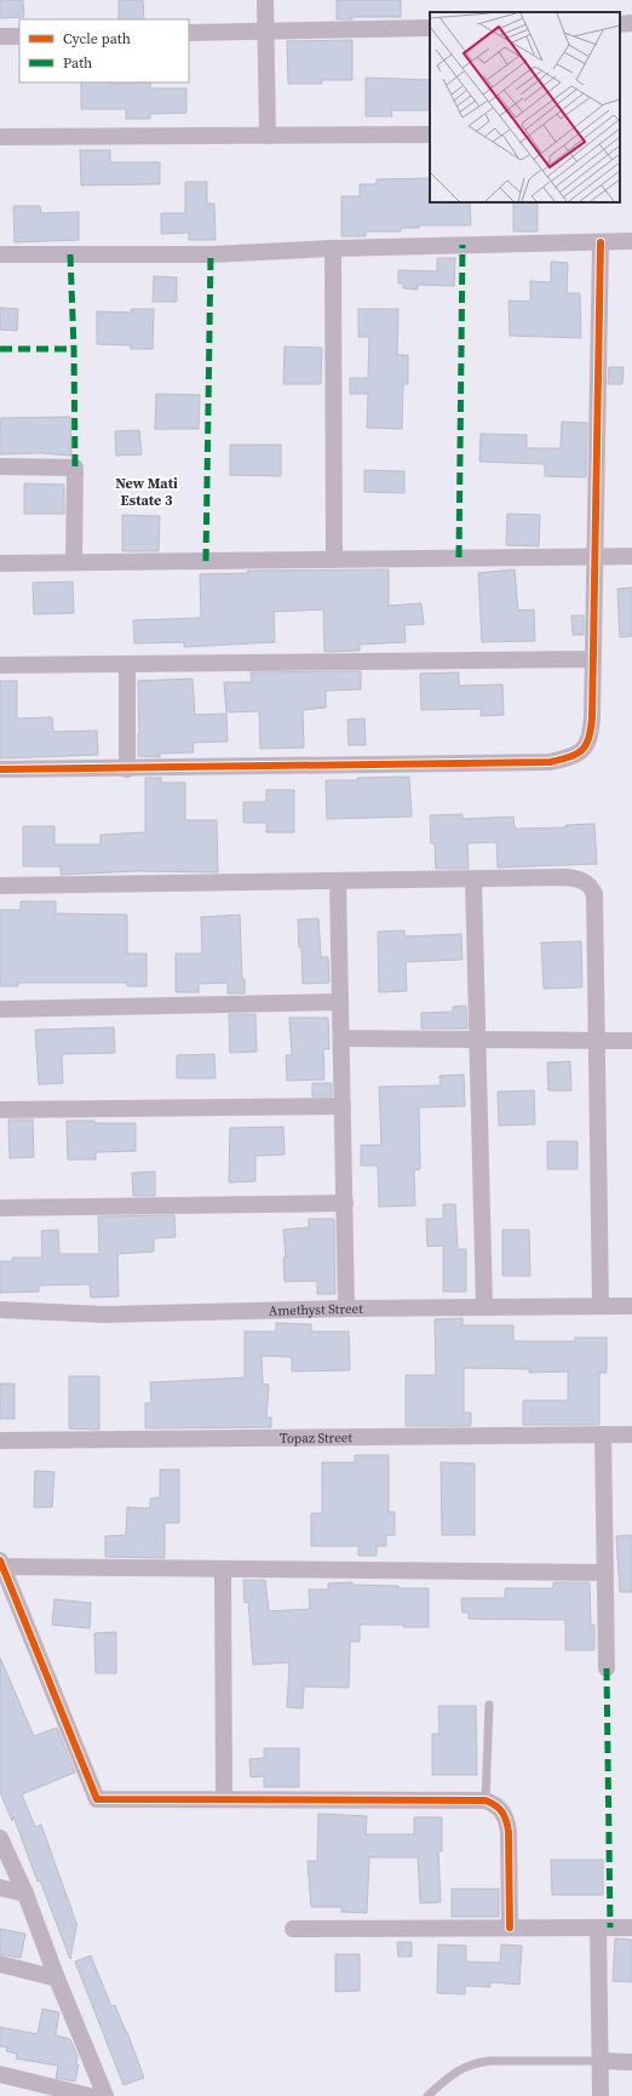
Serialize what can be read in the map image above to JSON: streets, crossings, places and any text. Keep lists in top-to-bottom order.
{
  "streets": {
    "street": ["Amethyst Street", "Topaz Street"]
  },
  "districts": ["New Mati Estate 3"],
  "legend": ["Cycle path", "Path"]
}
